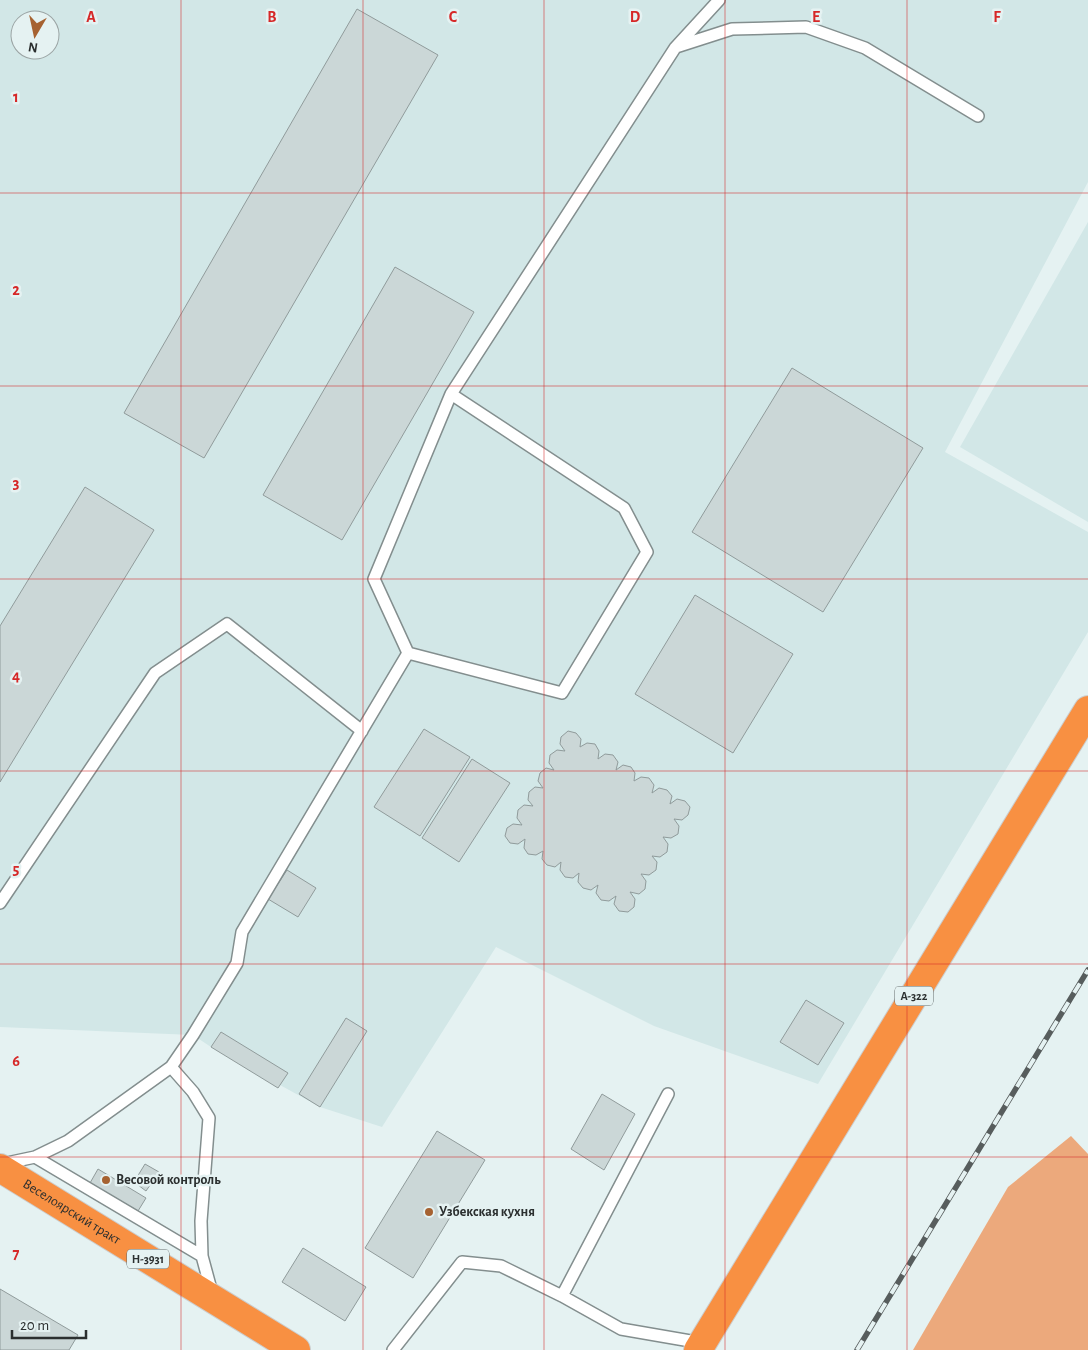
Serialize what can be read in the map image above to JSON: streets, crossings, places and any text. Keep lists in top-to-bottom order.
{
  "streets": {
    "highway": ["А-322", "Веселоярский тракт", "Н-3931"]
  },
  "places": ["Весовой контроль", "Узбекская кухня"],
  "scale_bar": "20 m",
  "north": "bottom",
  "grid": {
    "columns": [
      "A",
      "B",
      "C",
      "D",
      "E",
      "F"
    ],
    "rows": [
      "1",
      "2",
      "3",
      "4",
      "5",
      "6",
      "7"
    ]
  }
}
